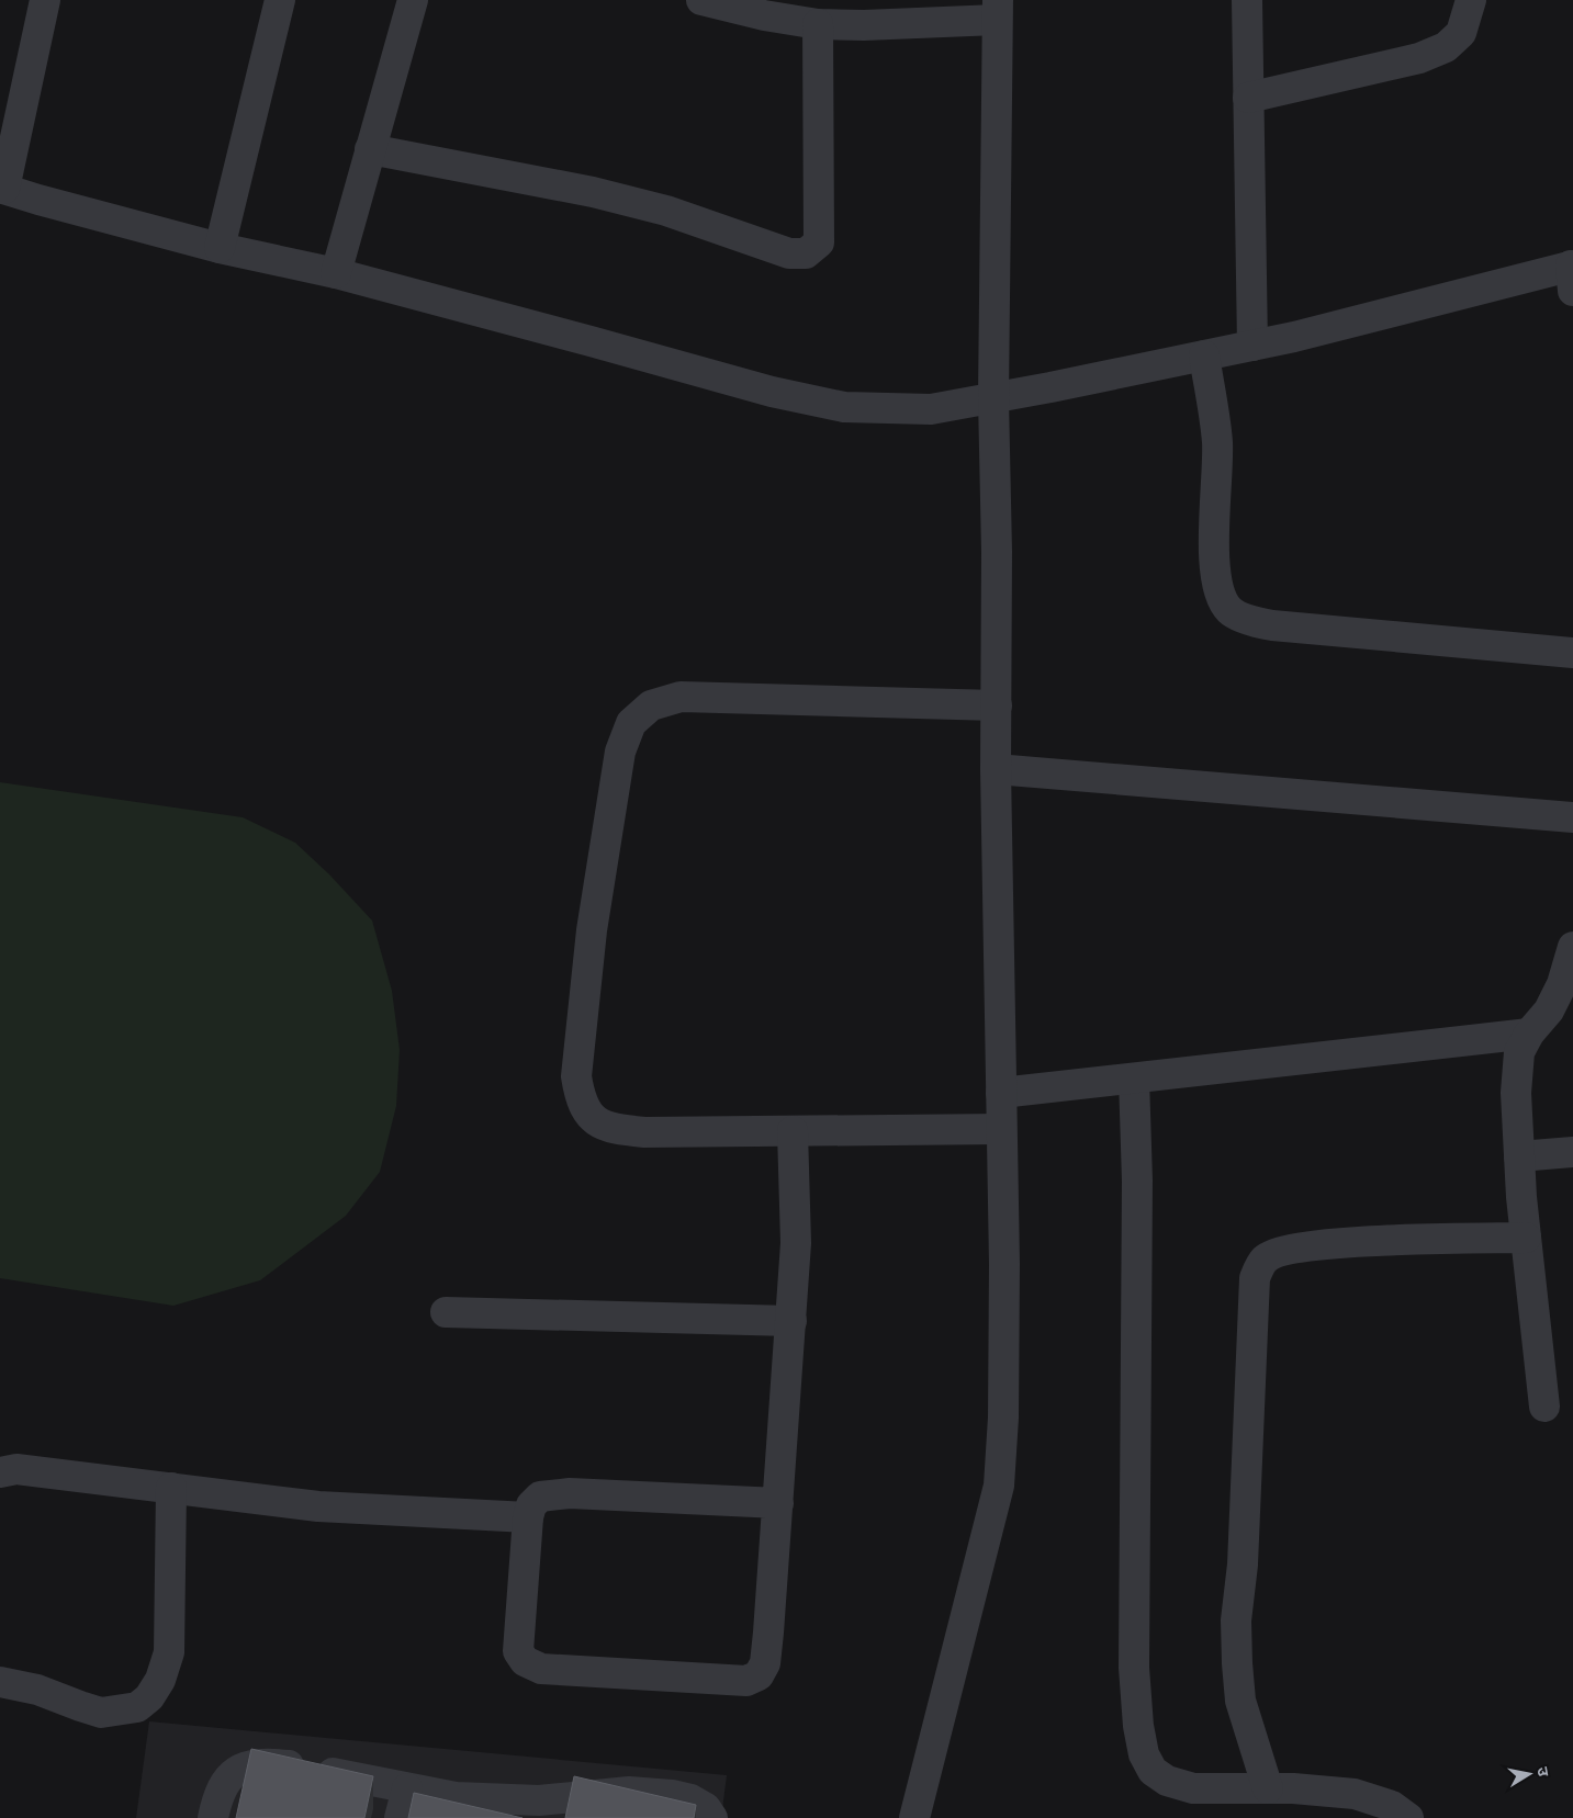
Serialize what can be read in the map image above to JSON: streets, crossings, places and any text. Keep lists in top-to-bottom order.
{
  "north": "right"
}
